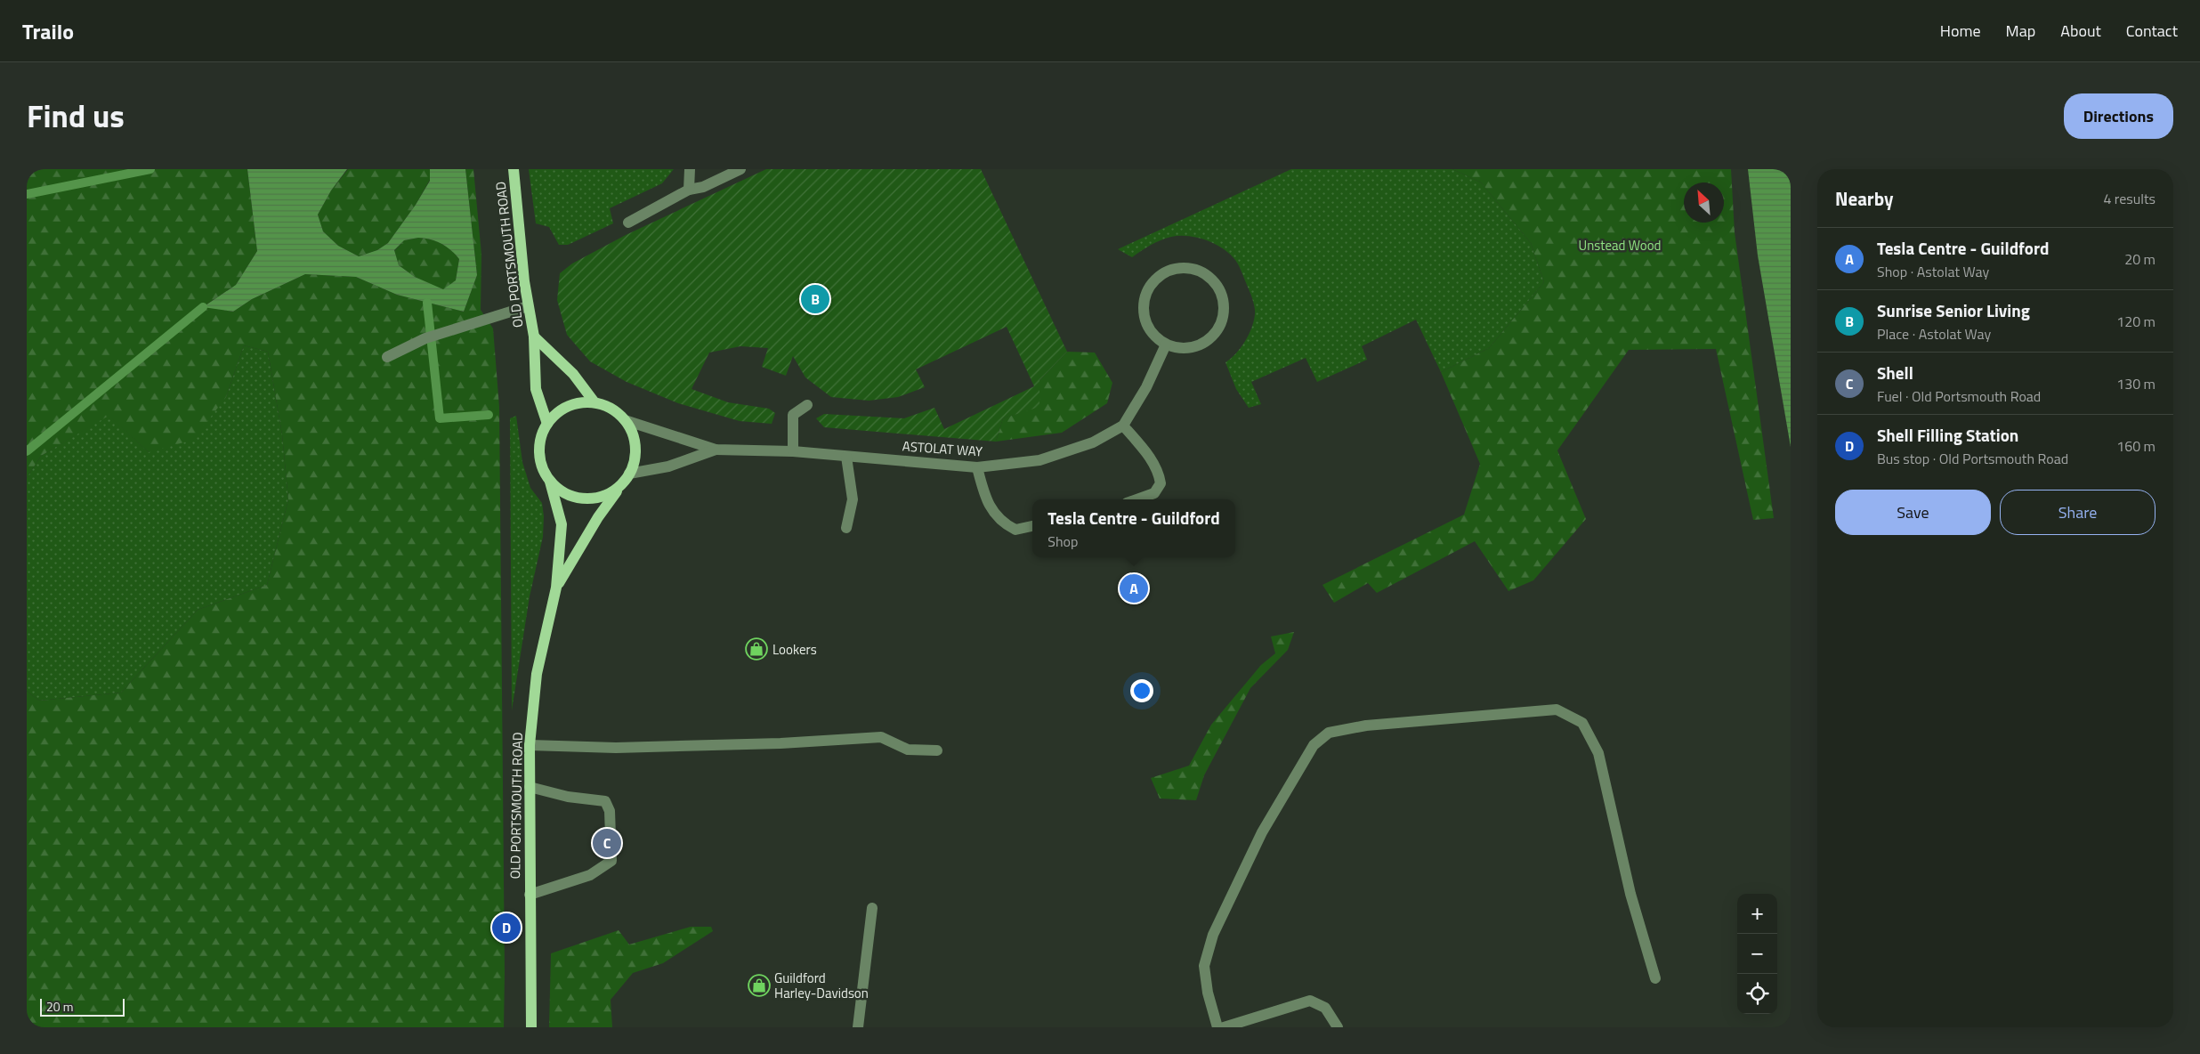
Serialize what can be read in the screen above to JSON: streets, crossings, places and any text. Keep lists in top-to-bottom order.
{
  "streets": {
    "main road": ["OLD PORTSMOUTH ROAD"],
    "street": ["ASTOLAT WAY"]
  },
  "crossings": [
    ["OLD PORTSMOUTH ROAD", "ASTOLAT WAY"]
  ],
  "parks": ["Unstead Wood"],
  "places": {
    "shop": ["Lookers", "Guildford Harley-Davidson"]
  },
  "scale_bar": "20 m",
  "north": "top left",
  "page": {
    "header": "Trailo",
    "nav": [
      "Home",
      "Map",
      "About",
      "Contact"
    ],
    "title": "Find us",
    "buttons": [
      "Directions",
      ["Save", "Share"]
    ],
    "heading": ["Nearby", "4 results"],
    "list": [
      {
        "mark": "A",
        "name": "Tesla Centre - Guildford",
        "note": "Shop · Astolat Way",
        "value": "20 m"
      },
      {
        "mark": "B",
        "name": "Sunrise Senior Living",
        "note": "Place · Astolat Way",
        "value": "120 m"
      },
      {
        "mark": "C",
        "name": "Shell",
        "note": "Fuel · Old Portsmouth Road",
        "value": "130 m"
      },
      {
        "mark": "D",
        "name": "Shell Filling Station",
        "note": "Bus stop · Old Portsmouth Road",
        "value": "160 m"
      }
    ],
    "pins": [
      "B",
      "A",
      "C",
      "D"
    ],
    "popup": ["Tesla Centre - Guildford", "Shop"],
    "map_buttons": ["+", "−"],
    "scale": "20 m"
  }
}
